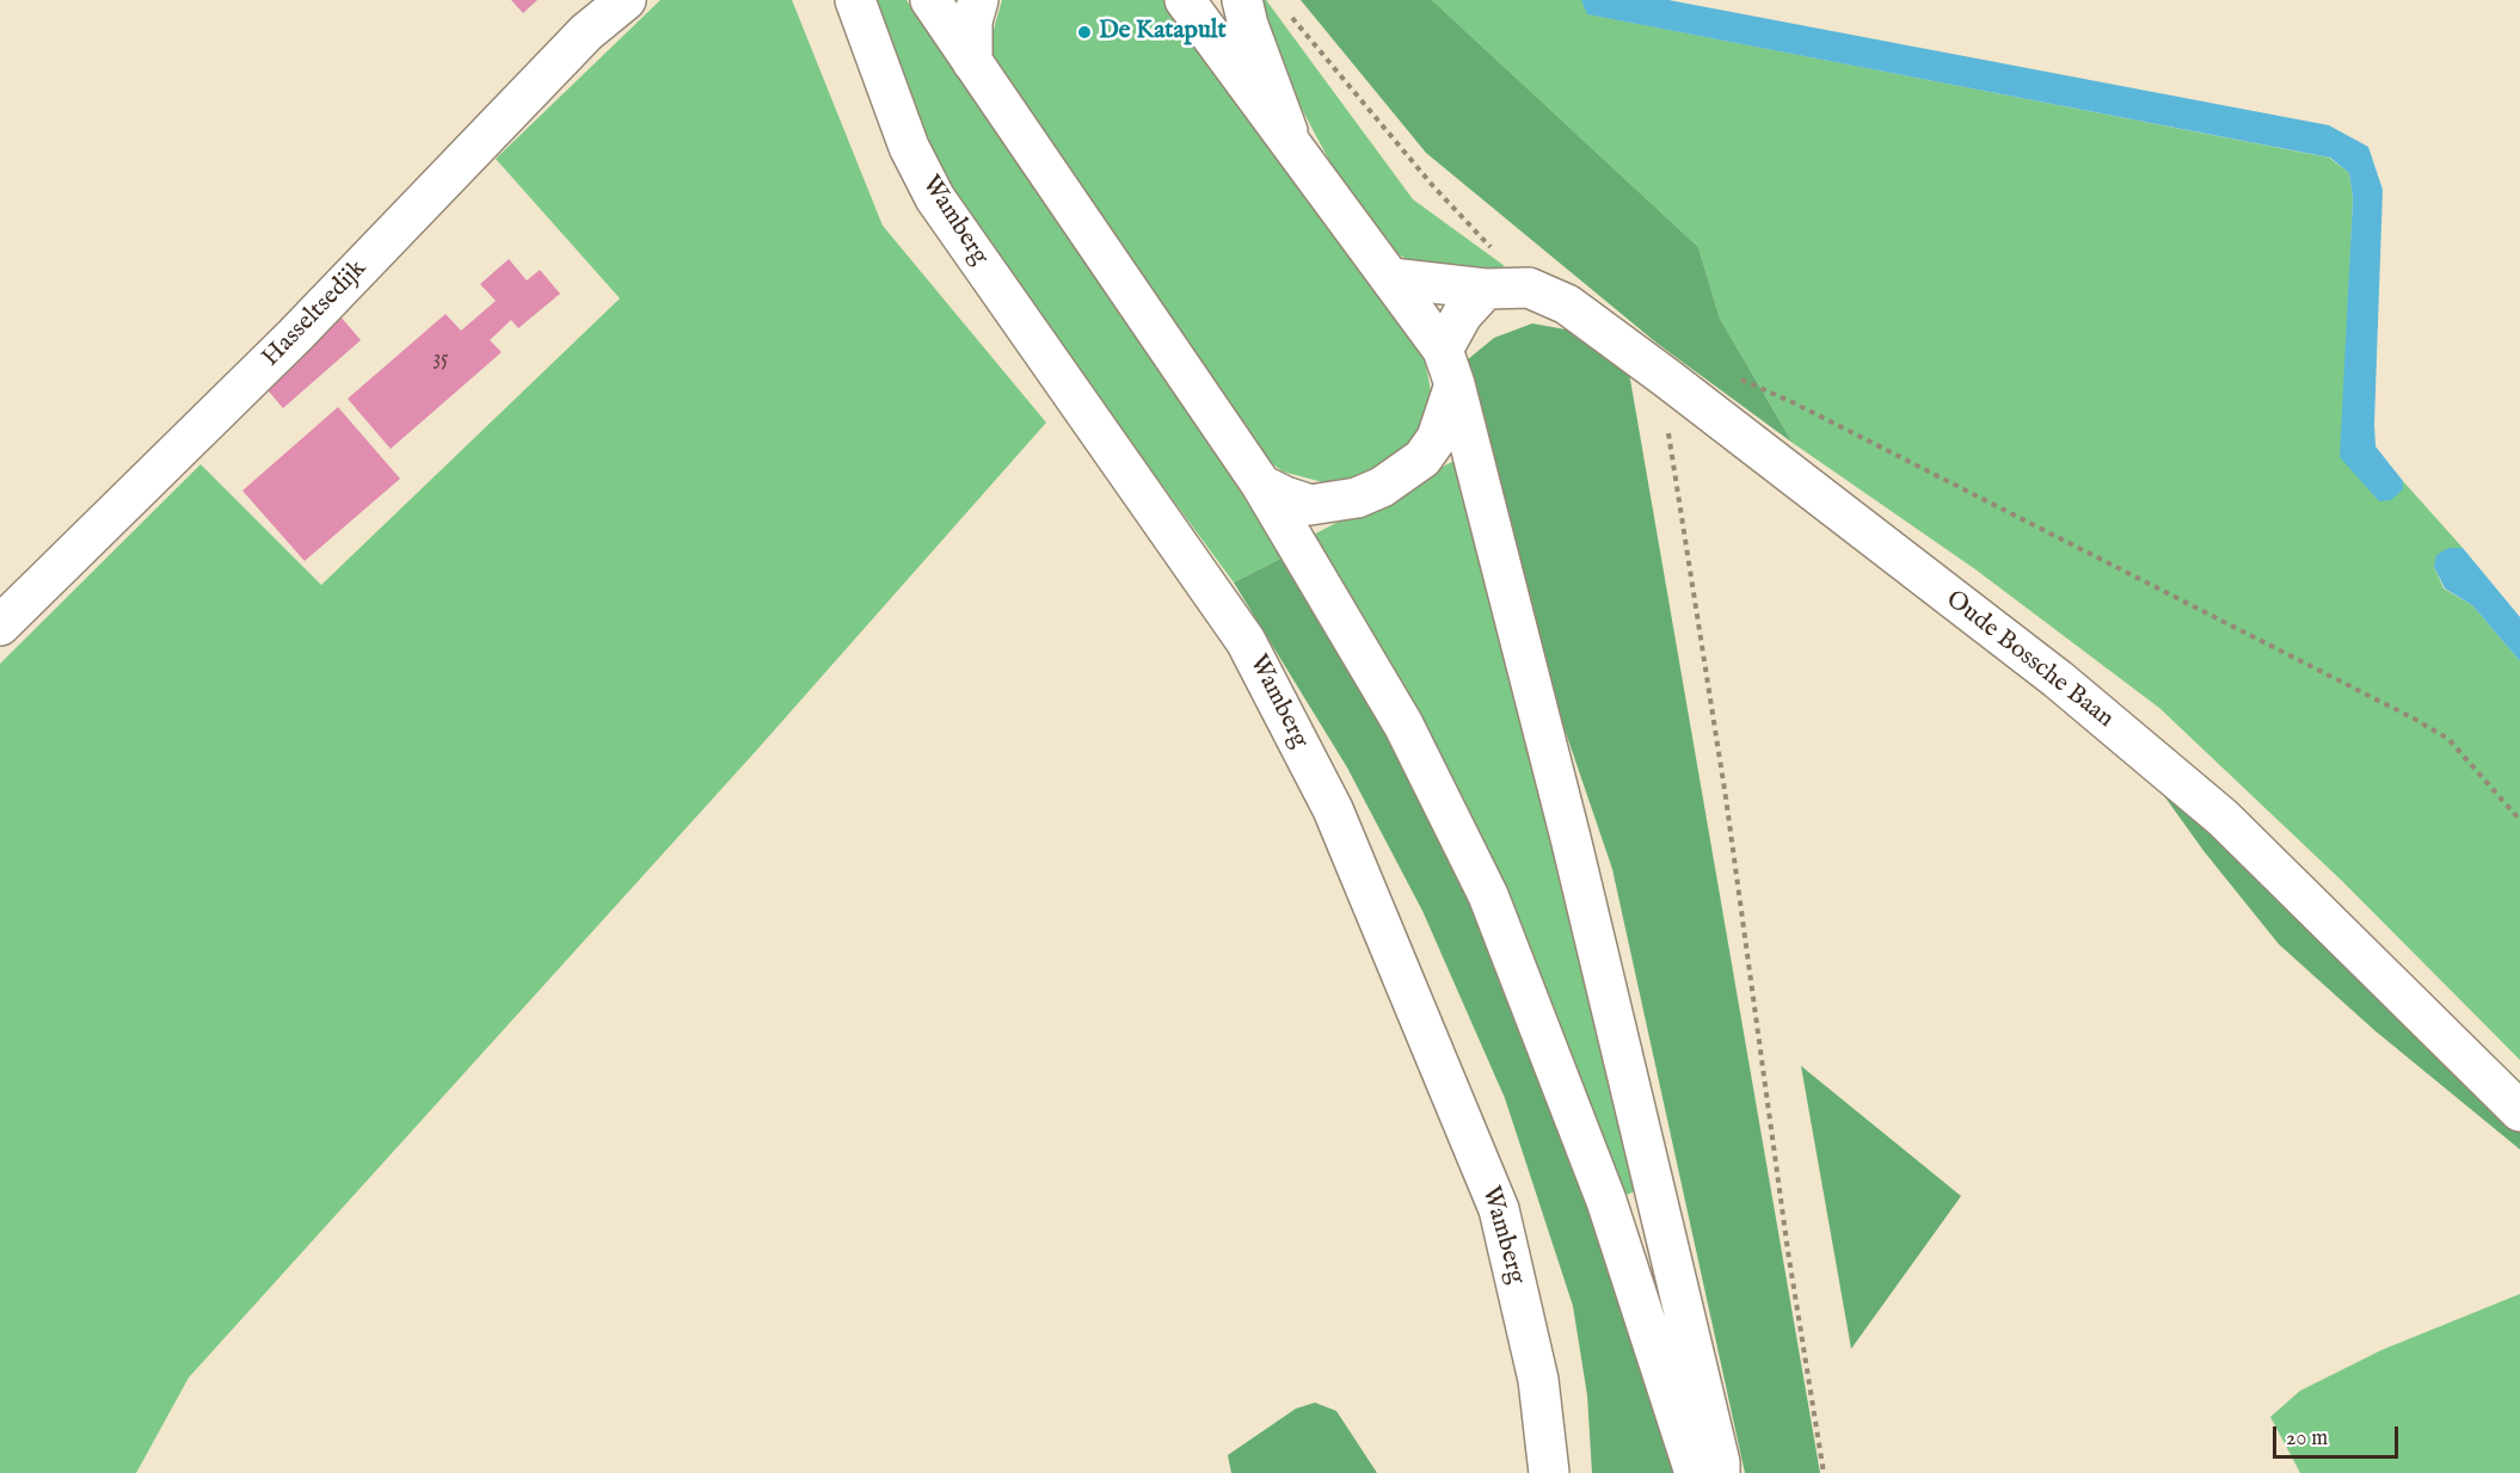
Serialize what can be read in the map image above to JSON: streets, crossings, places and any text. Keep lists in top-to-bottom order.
{
  "streets": {
    "street": ["Wamberg", "Hasseltsedijk", "Oude Bossche Baan"]
  },
  "places": ["De Katapult"],
  "house_numbers": ["35"],
  "scale_bar": "20 m"
}
